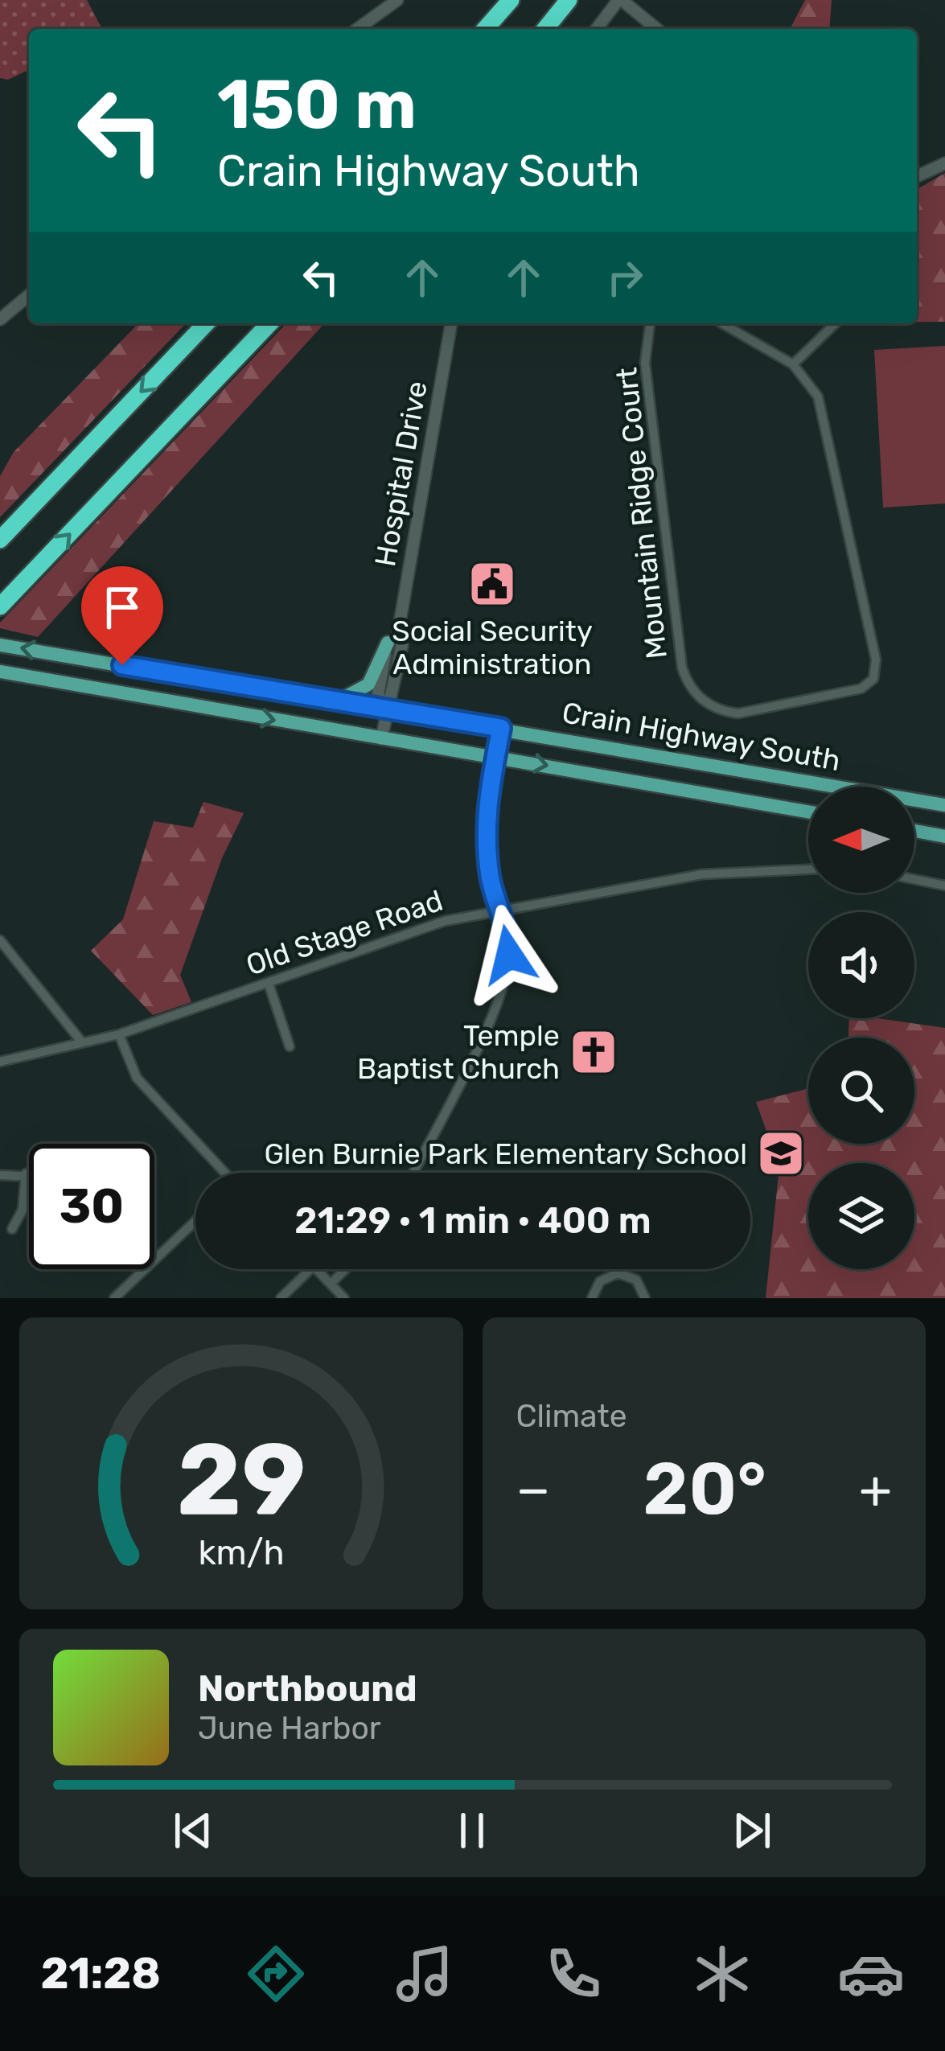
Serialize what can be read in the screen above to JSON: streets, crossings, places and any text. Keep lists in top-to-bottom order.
{
  "streets": {
    "main road": ["Crain Highway South"],
    "street": ["Hospital Drive", "Mountain Ridge Court", "Old Stage Road"]
  },
  "crossings": [
    ["Hospital Drive", "Crain Highway South"]
  ],
  "places": {
    "public building": ["Social Security Administration"],
    "church": ["Temple Baptist Church"],
    "school or university": ["Glen Burnie Park Elementary School"]
  },
  "north": "left",
  "page": {
    "turn": ["150 m", "Crain Highway South"],
    "limit": "30",
    "trip": "21:29 · 1 min · 400 m",
    "tile": "Climate",
    "heat": ["−", "20°", "+"],
    "song": ["Northbound", "June Harbor"],
    "tabs": "21:28",
    "gauge": ["29", "km/h"]
  }
}
